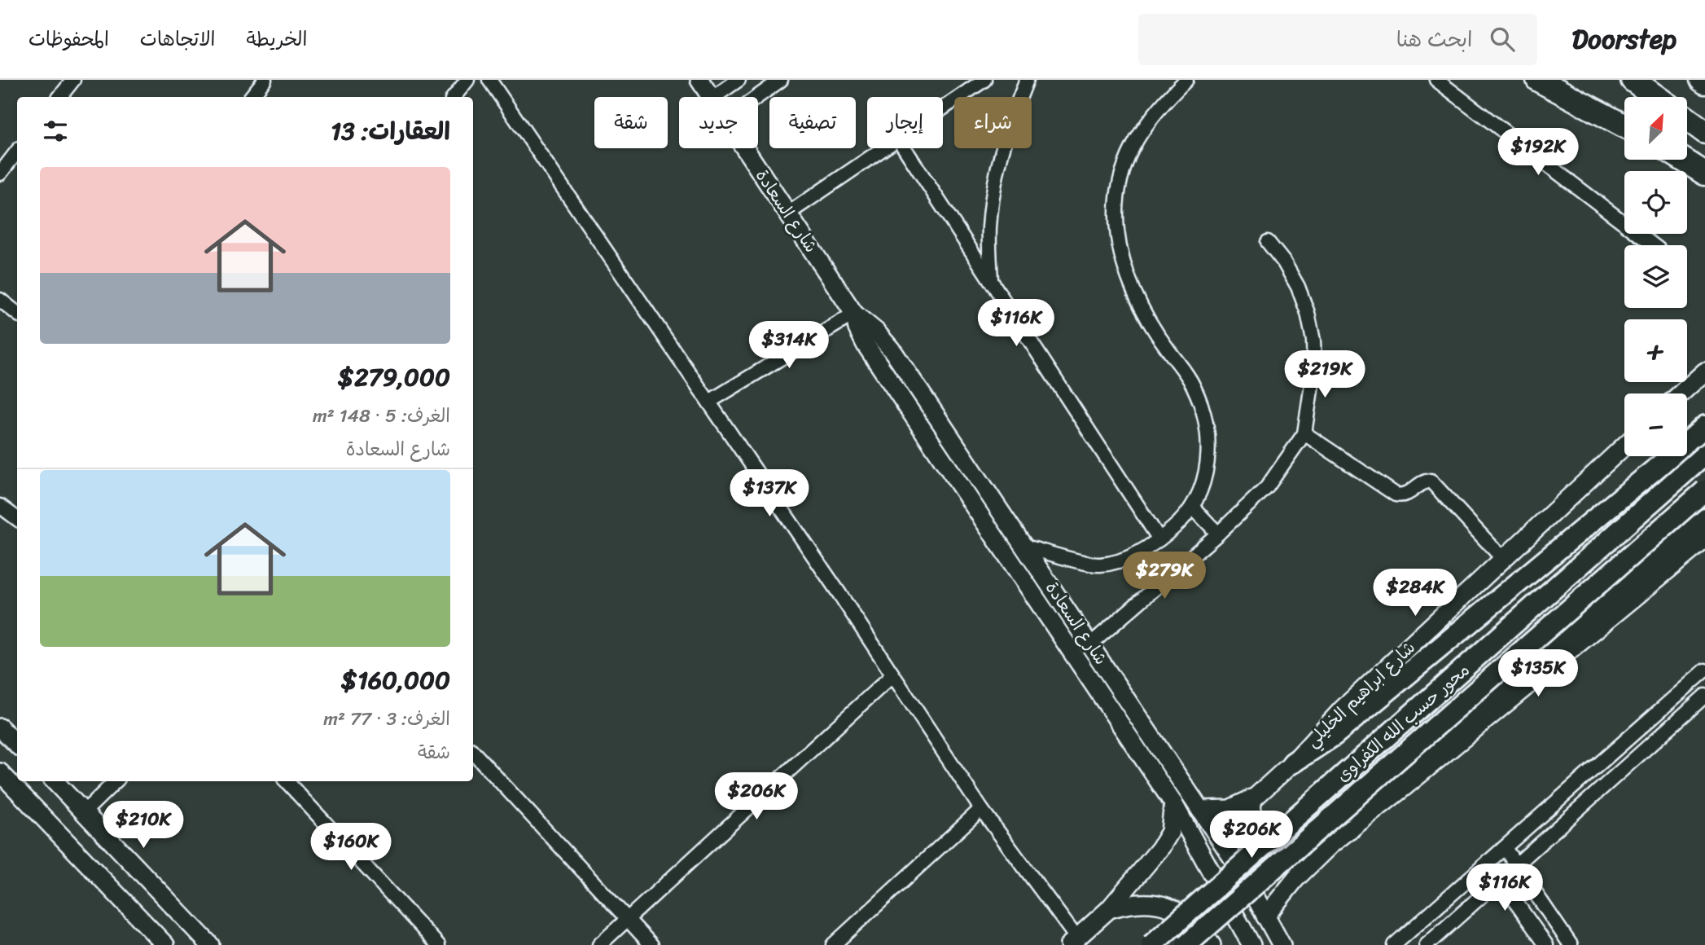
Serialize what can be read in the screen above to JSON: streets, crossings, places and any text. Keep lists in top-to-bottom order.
{
  "streets": {
    "main road": ["محور حسب الله الكفراوى"],
    "street": ["شارع السعادة", "شارع ابراهيم الخليلي"]
  },
  "crossings": [
    ["شارع السعادة", "شارع ابراهيم الخليلي"]
  ],
  "north": "top right",
  "page": {
    "header": "Doorstep",
    "search": "ابحث هنا",
    "nav": ["الخريطة", "الاتجاهات", "المحفوظات"],
    "map_buttons": ["+", "−"],
    "chip": [
      "شراء",
      "إيجار",
      "تصفية",
      "جديد",
      "شقة"
    ],
    "heading": "العقارات: 13",
    "price": [
      "$192K",
      "$116K",
      "$314K",
      "$219K",
      "$137K",
      "$279K",
      "$284K",
      "$135K",
      "$206K",
      "$210K",
      "$206K",
      "$160K",
      "$116K"
    ],
    "list": [
      {
        "name": "$279,000",
        "note": "الغرف: 5 · 148 m² · شارع السعادة"
      },
      {
        "name": "$160,000",
        "note": "الغرف: 3 · 77 m² · شقة"
      }
    ]
  }
}
